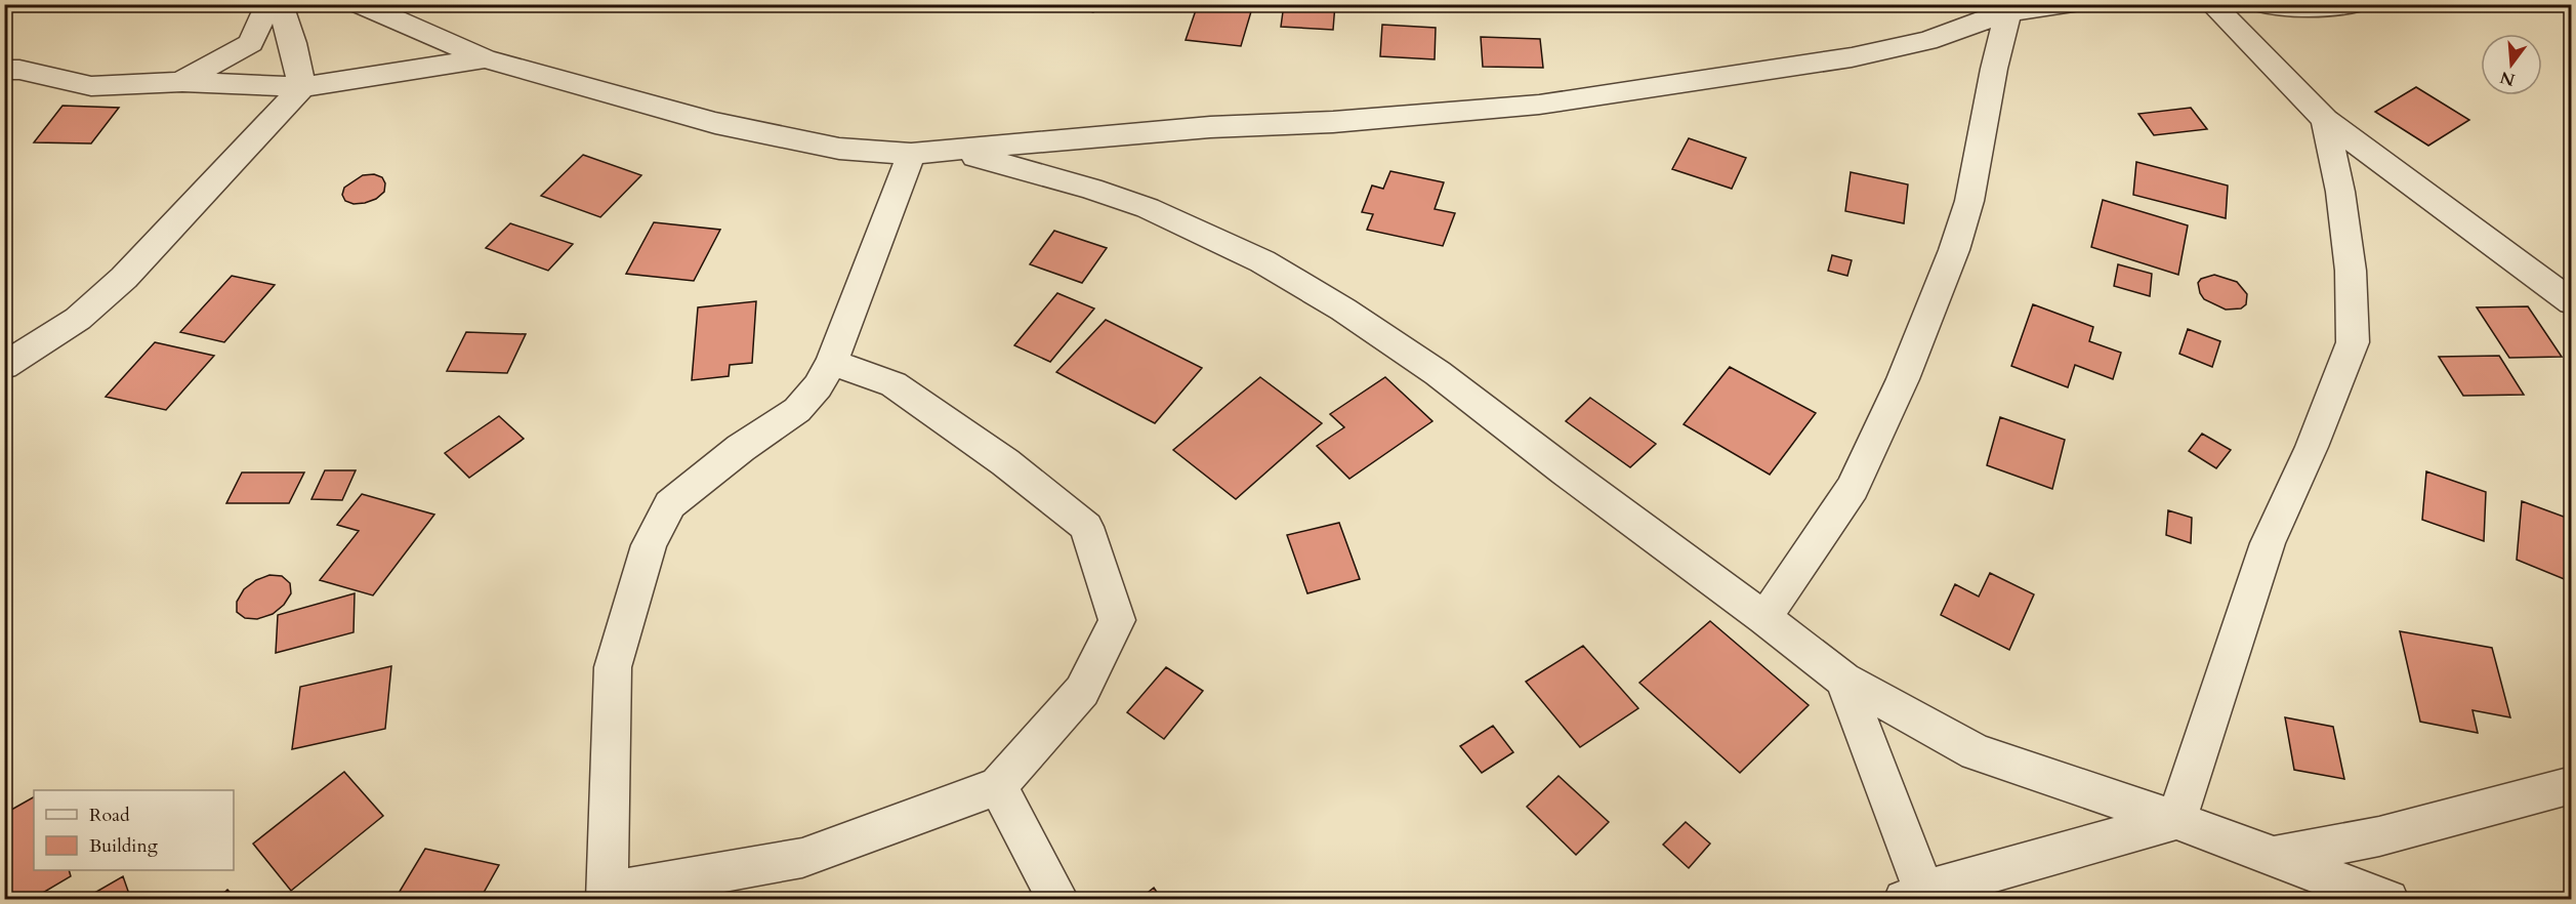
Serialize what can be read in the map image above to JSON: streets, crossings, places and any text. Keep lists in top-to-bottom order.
{
  "legend": ["Road", "Building"],
  "north": "bottom"
}
